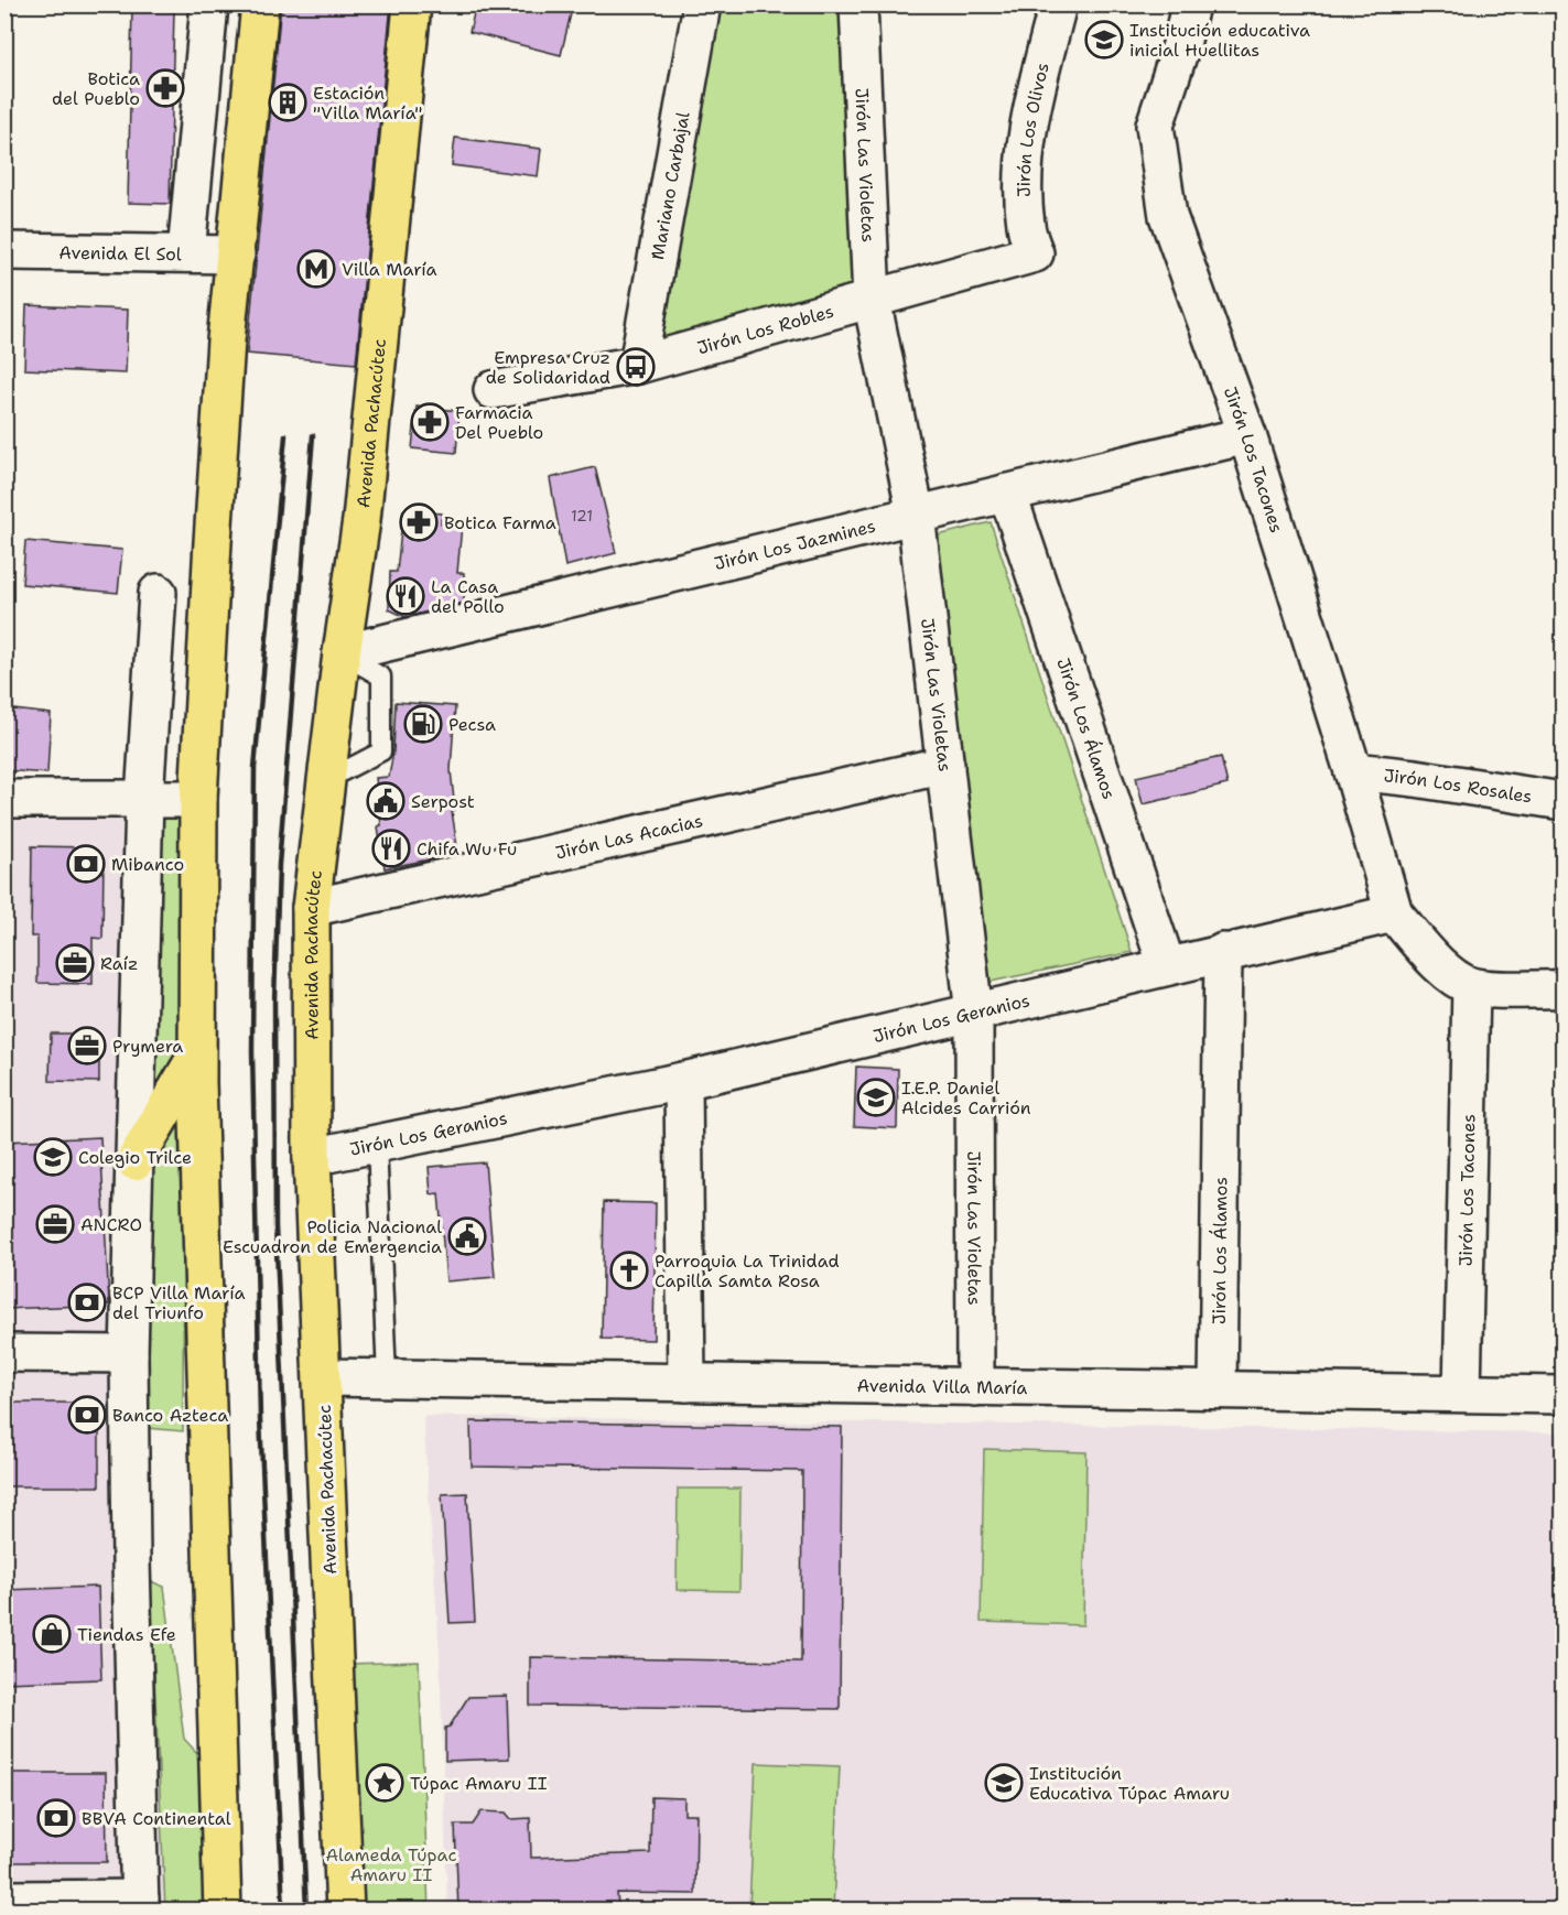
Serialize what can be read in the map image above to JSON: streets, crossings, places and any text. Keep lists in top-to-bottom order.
{
  "streets": {
    "main road": ["Avenida Pachacútec"],
    "street": [
      "Jirón Los Olivos",
      "Jirón Las Violetas",
      "Mariano Carbajal",
      "Avenida El Sol",
      "Jirón Los Robles",
      "Jirón Los Tacones",
      "Jirón Los Jazmines",
      "Jirón Los Álamos",
      "Jirón Los Rosales",
      "Jirón Las Acacias",
      "Jirón Los Geranios",
      "Avenida Villa María"
    ]
  },
  "crossings": [
    ["Jirón Los Olivos", "Jirón Los Robles"],
    ["Jirón Las Violetas", "Jirón Los Robles"],
    ["Jirón Las Violetas", "Jirón Los Jazmines"],
    ["Jirón Las Violetas", "Jirón Las Acacias"],
    ["Jirón Las Violetas", "Jirón Los Geranios"],
    ["Jirón Las Violetas", "Avenida Villa María"],
    ["Mariano Carbajal", "Jirón Los Robles"],
    ["Avenida Pachacútec", "Jirón Los Jazmines"],
    ["Avenida Pachacútec", "Jirón Las Acacias"],
    ["Avenida Pachacútec", "Jirón Los Geranios"],
    ["Avenida Pachacútec", "Avenida Villa María"],
    ["Jirón Los Tacones", "Jirón Los Jazmines"],
    ["Jirón Los Tacones", "Jirón Los Rosales"],
    ["Jirón Los Tacones", "Jirón Los Geranios"],
    ["Jirón Los Tacones", "Avenida Villa María"],
    ["Jirón Los Jazmines", "Jirón Los Álamos"],
    ["Jirón Los Álamos", "Jirón Los Geranios"],
    ["Jirón Los Álamos", "Avenida Villa María"]
  ],
  "parks": ["Alameda Túpac Amaru II"],
  "places": {
    "school or university": [
      "Institución educativa inicial Huellitas",
      "I.E.P. Daniel Alcides Carrión",
      "Colegio Trilce",
      "Institución Educativa Túpac Amaru"
    ],
    "pharmacy": ["Botica del Pueblo", "Farmacia Del Pueblo", "Botica Farma"],
    "building": ["Estación \"Villa María\""],
    "metro station": ["Villa María"],
    "bus stop": ["Empresa Cruz de Solidaridad"],
    "restaurant": ["La Casa del Pollo", "Chifa Wu Fu"],
    "fuel station": ["Pecsa"],
    "public building": ["Serpost", "Policia Nacional Escuadron de Emergencia"],
    "bank": [
      "Mibanco",
      "BCP Villa María del Triunfo",
      "Banco Azteca",
      "BBVA Continental"
    ],
    "office": ["Raíz", "Prymera", "ANCRO"],
    "church": ["Parroquia La Trinidad Capilla Samta Rosa"],
    "shop": ["Tiendas Efe"],
    "place": ["Túpac Amaru II"]
  },
  "house_numbers": ["121"]
}
